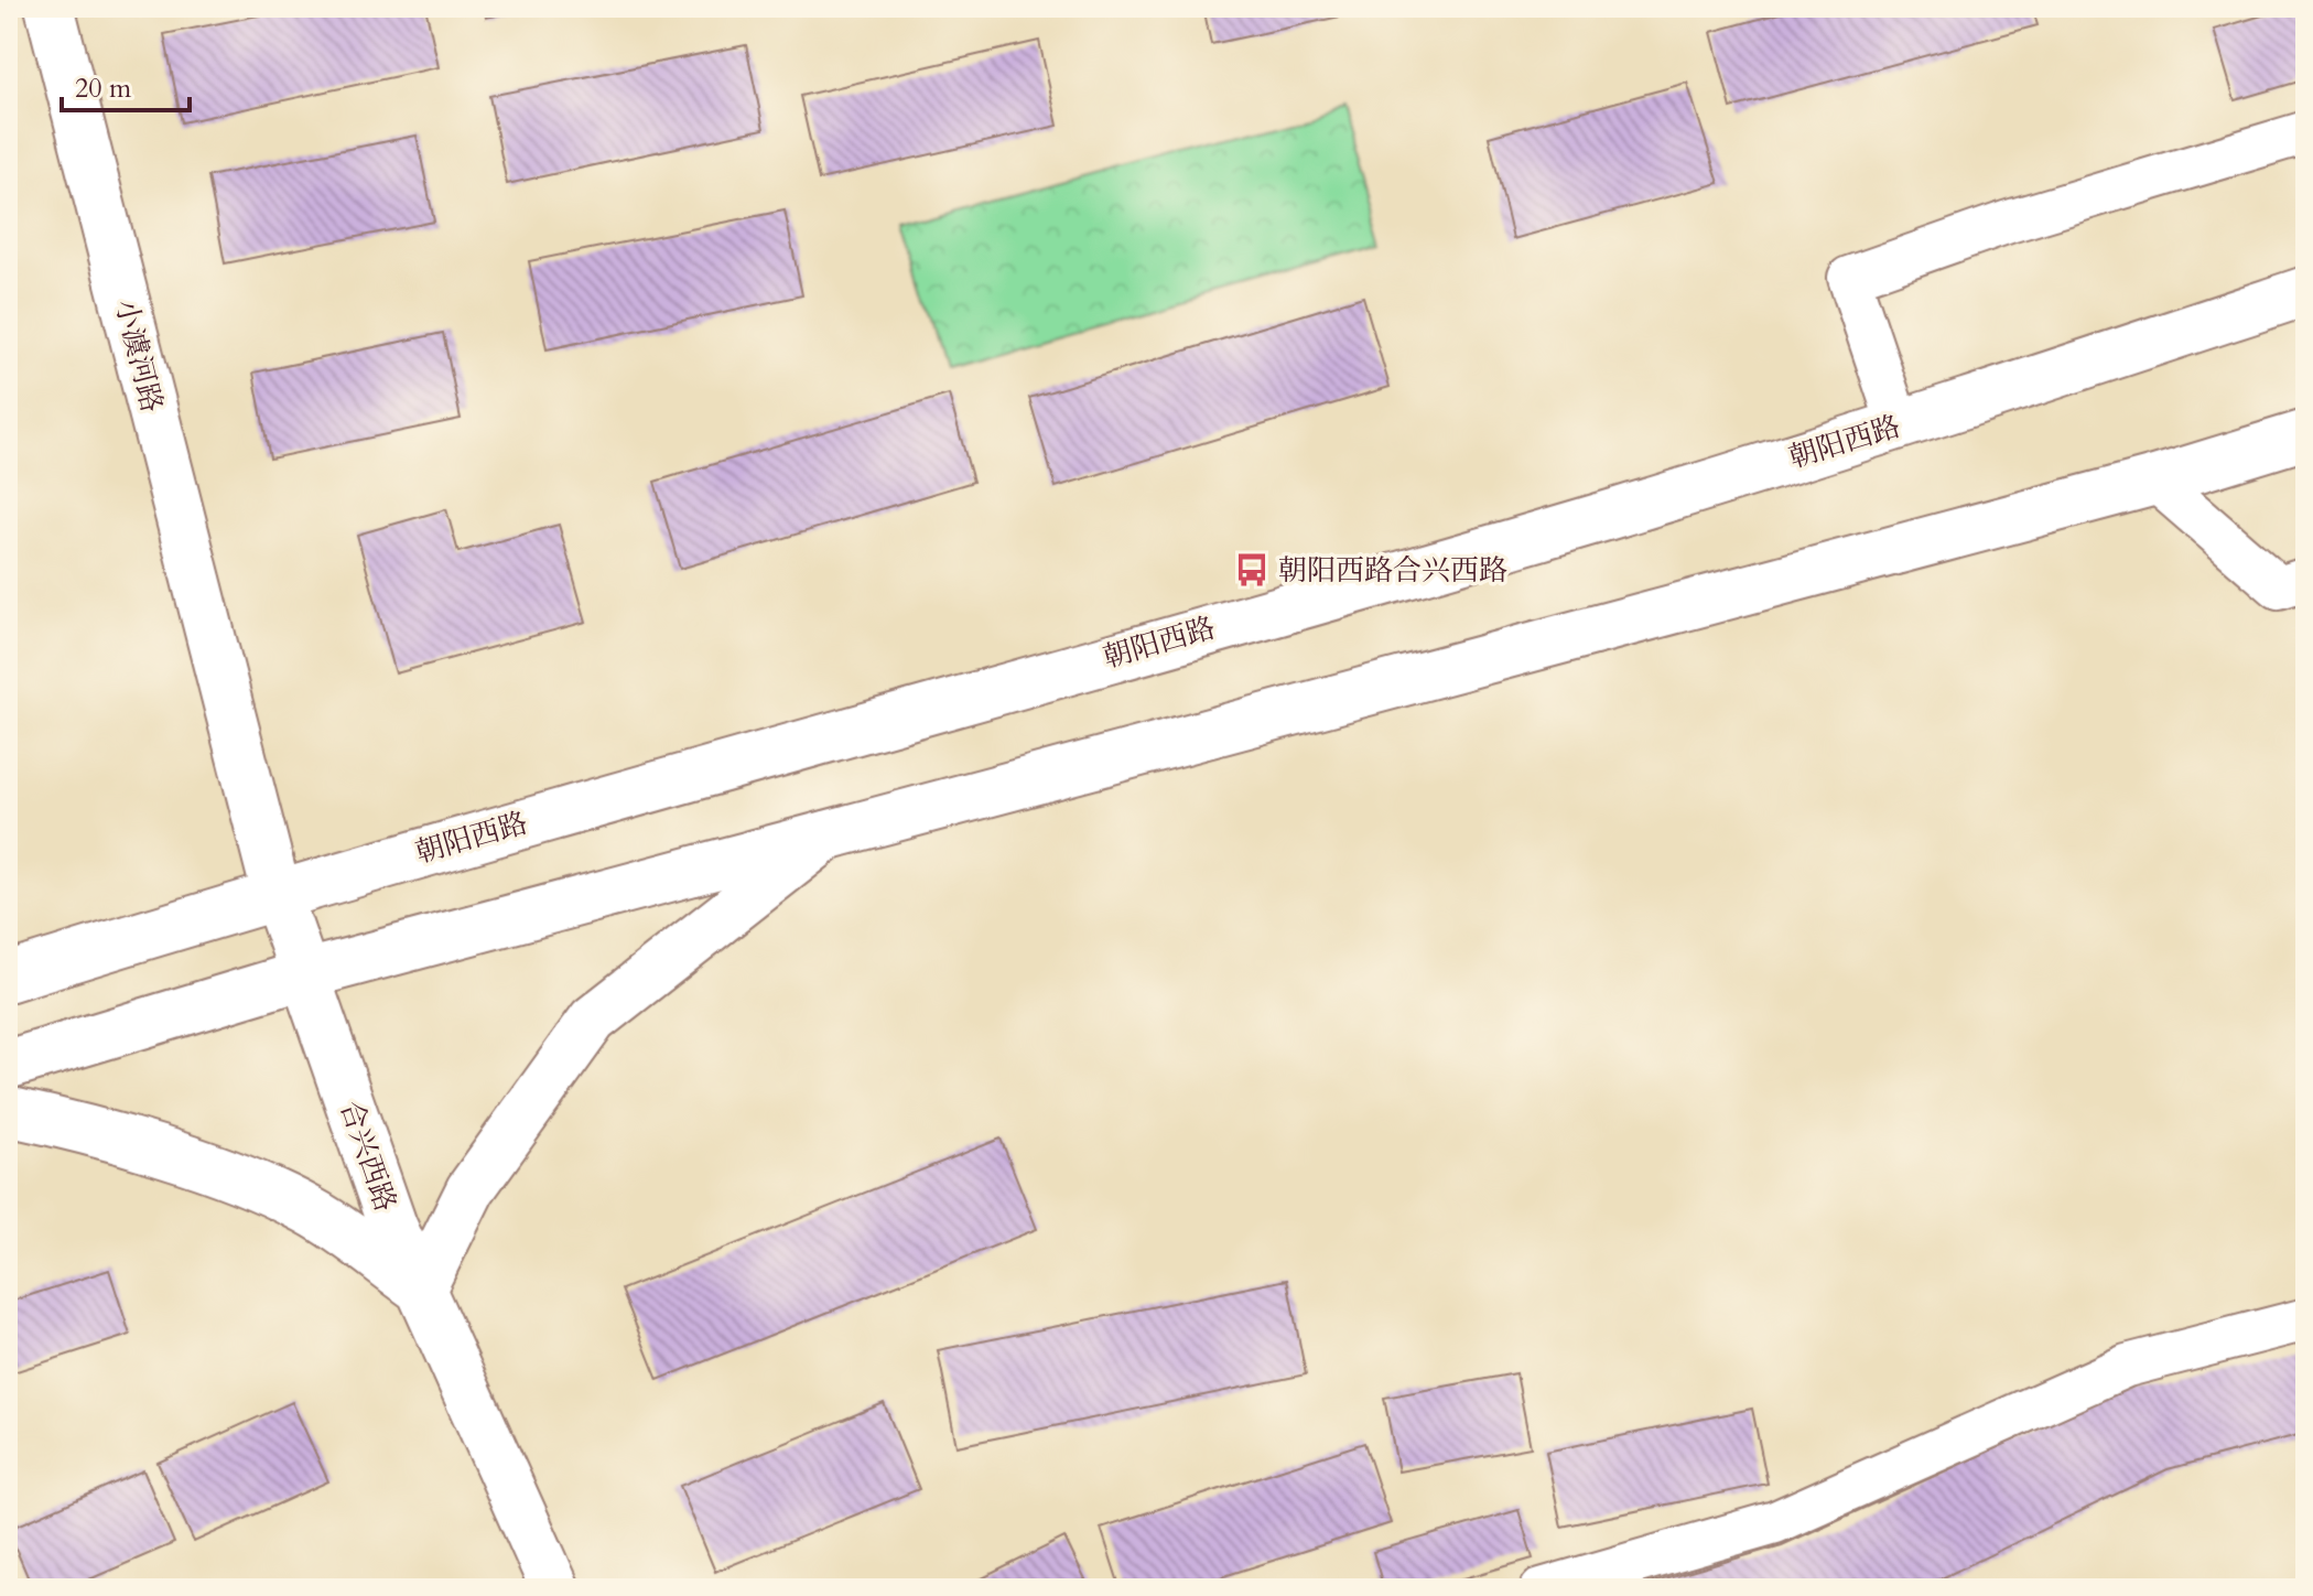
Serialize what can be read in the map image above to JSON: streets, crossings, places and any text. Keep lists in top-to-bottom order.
{
  "streets": {
    "main road": ["小澞河路", "朝阳西路", "合兴西路"]
  },
  "crossings": [
    ["小澞河路", "合兴西路"],
    ["朝阳西路", "合兴西路"]
  ],
  "places": {
    "bus stop": ["朝阳西路合兴西路"]
  },
  "scale_bar": "20 m"
}
